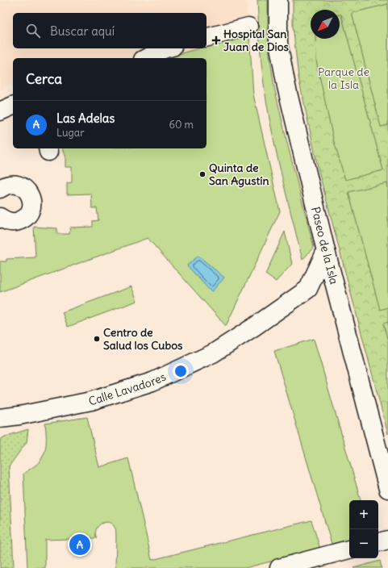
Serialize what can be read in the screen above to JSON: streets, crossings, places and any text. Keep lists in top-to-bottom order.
{
  "streets": {
    "street": ["Paseo de la Isla", "Calle Lavadores"]
  },
  "crossings": [
    ["Paseo de la Isla", "Calle Lavadores"]
  ],
  "parks": ["Parque de la Isla"],
  "places": {
    "health": ["Hospital San Juan de Dios"],
    "other": ["Quinta de San Agustín", "Centro de Salud los Cubos"]
  },
  "north": "bottom left",
  "page": {
    "search": "Buscar aquí",
    "heading": "Cerca",
    "list": [
      {
        "mark": "A",
        "name": "Las Adelas",
        "note": "Lugar",
        "value": "60 m"
      }
    ],
    "map_buttons": ["+", "−"],
    "pins": "A"
  }
}
